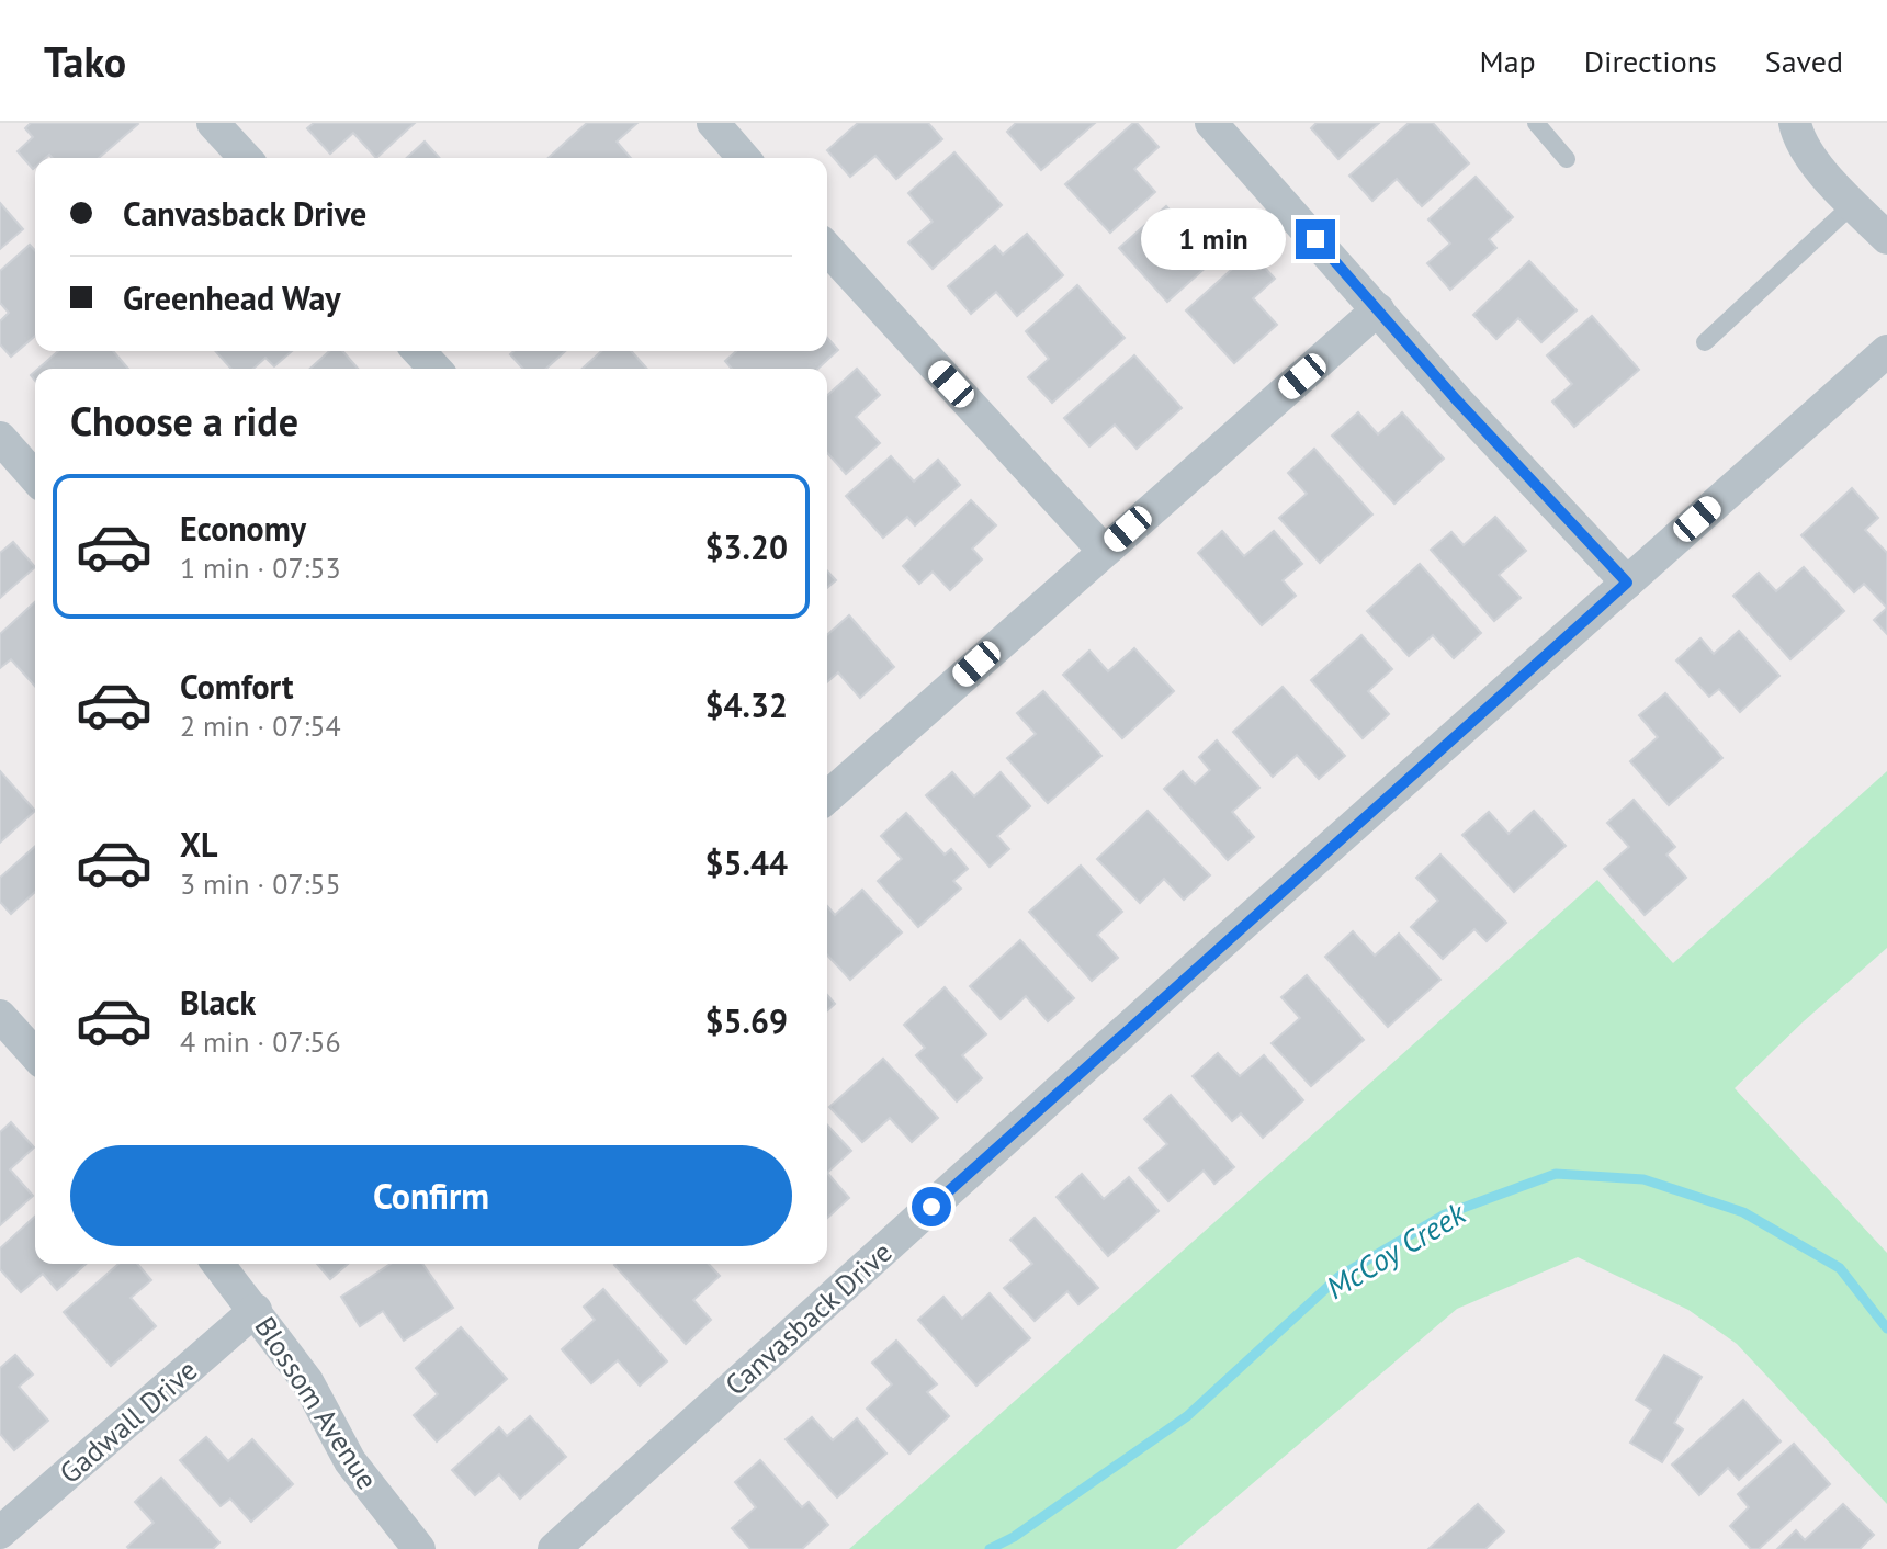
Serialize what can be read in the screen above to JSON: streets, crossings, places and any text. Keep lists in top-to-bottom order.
{
  "streets": {
    "street": ["Canvasback Drive", "Blossom Avenue", "Gadwall Drive"]
  },
  "crossings": [
    ["Blossom Avenue", "Gadwall Drive"]
  ],
  "water": ["McCoy Creek"],
  "page": {
    "header": "Tako",
    "nav": ["Map", "Directions", "Saved"],
    "banner": ["Canvasback Drive", "Greenhead Way"],
    "bubble": "1 min",
    "heading": "Choose a ride",
    "list": [
      {
        "name": "Economy",
        "note": "1 min · 07:53",
        "value": "$3.20"
      },
      {
        "name": "Comfort",
        "note": "2 min · 07:54",
        "value": "$4.32"
      },
      {
        "name": "XL",
        "note": "3 min · 07:55",
        "value": "$5.44"
      },
      {
        "name": "Black",
        "note": "4 min · 07:56",
        "value": "$5.69"
      }
    ],
    "buttons": "Confirm"
  }
}
